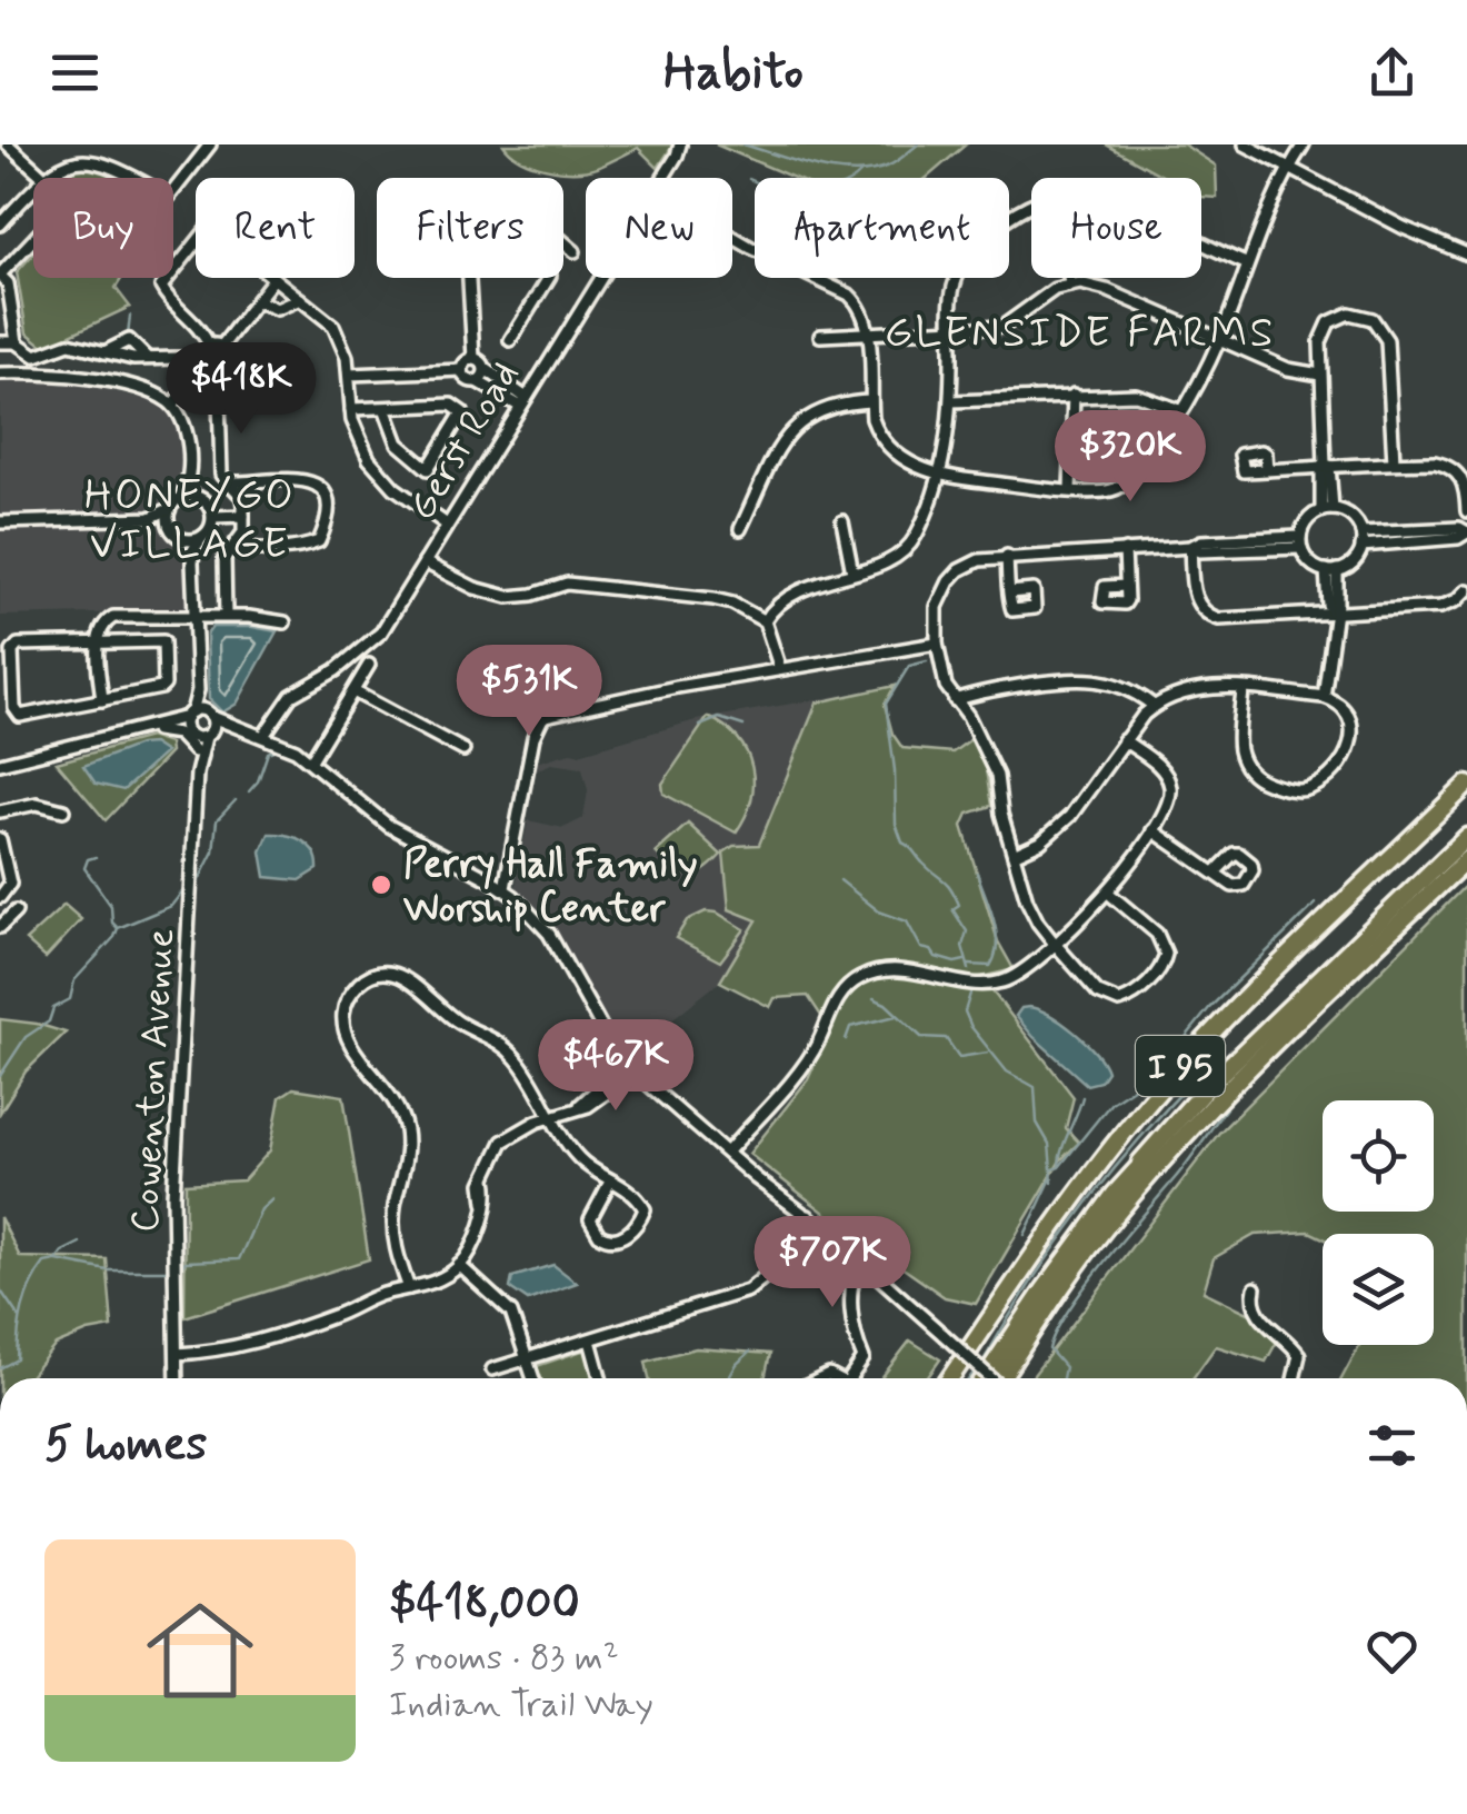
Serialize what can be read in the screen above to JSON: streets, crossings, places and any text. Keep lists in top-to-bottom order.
{
  "streets": {
    "highway": ["I 95"],
    "street": ["Gerst Road", "Cowenton Avenue"]
  },
  "districts": ["GLENSIDE FARMS", "HONEYGO VILLAGE"],
  "places": ["Perry Hall Family Worship Center"],
  "page": {
    "header": "Habito",
    "chip": [
      "Buy",
      "Rent",
      "Filters",
      "New",
      "Apartment",
      "House"
    ],
    "price": [
      "$418K",
      "$320K",
      "$531K",
      "$467K",
      "$707K"
    ],
    "heading": "5 homes",
    "list": [
      {
        "name": "$418,000",
        "note": "3 rooms · 83 m² · Indian Trail Way"
      }
    ]
  }
}
